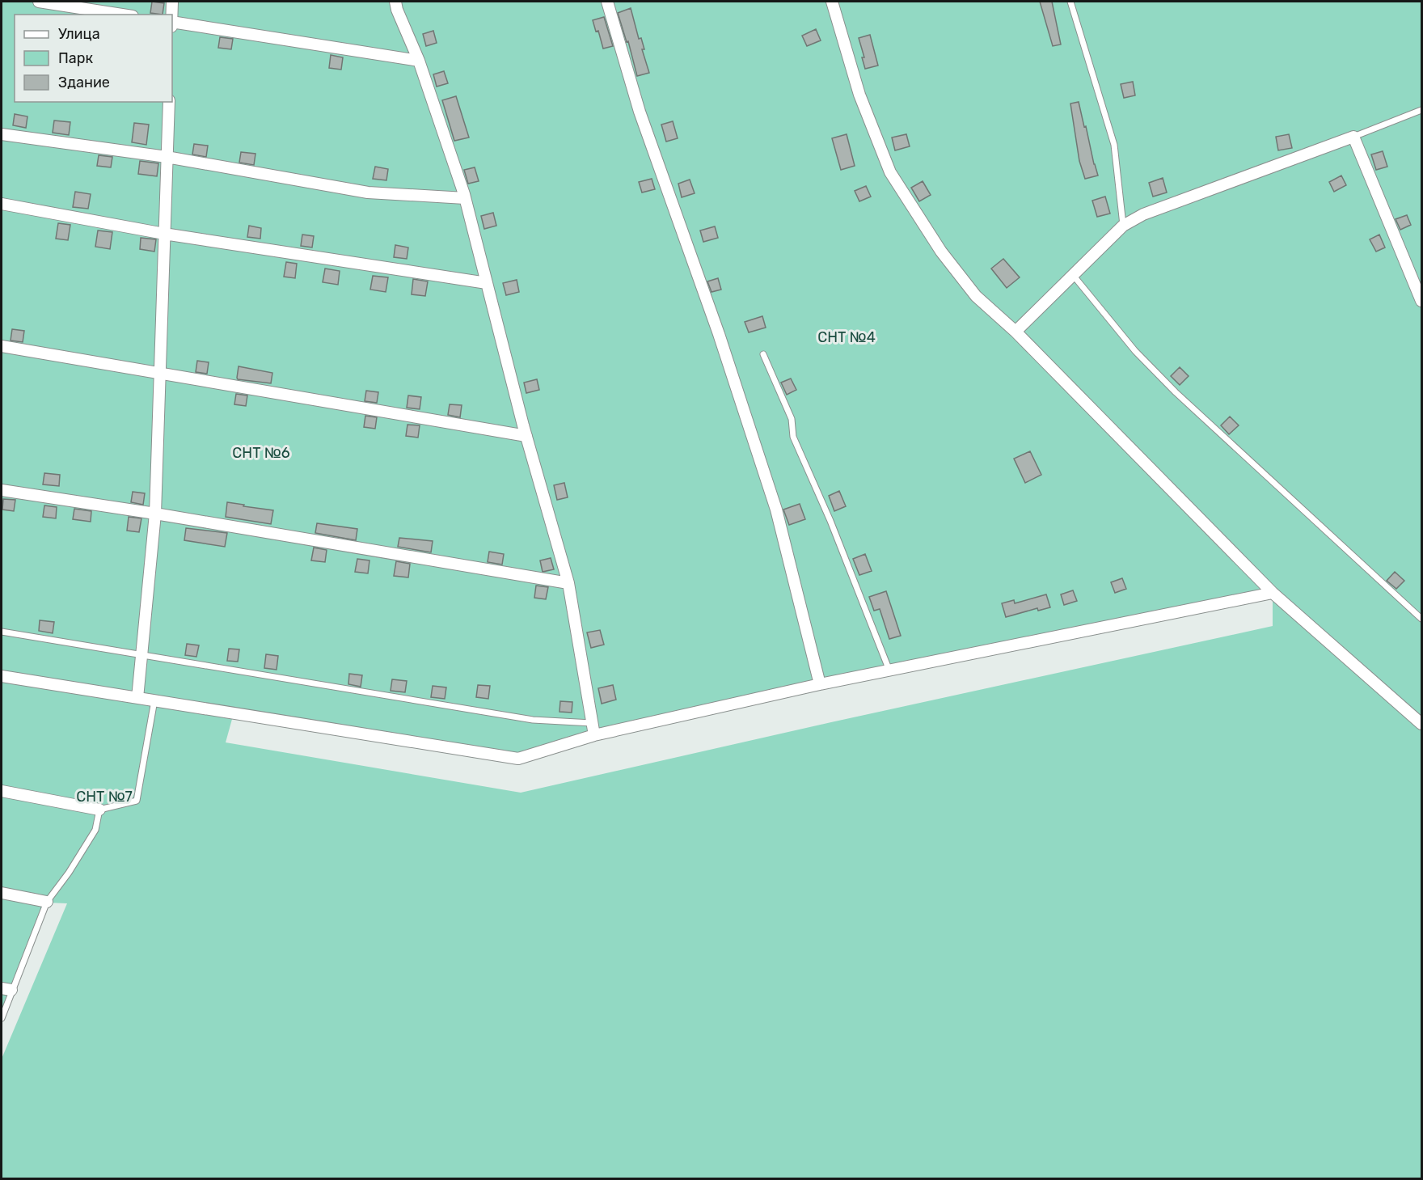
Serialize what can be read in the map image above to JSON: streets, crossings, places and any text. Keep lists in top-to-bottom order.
{
  "parks": ["СНТ №4", "СНТ №6", "СНТ №7"],
  "legend": ["Улица", "Парк", "Здание"]
}
